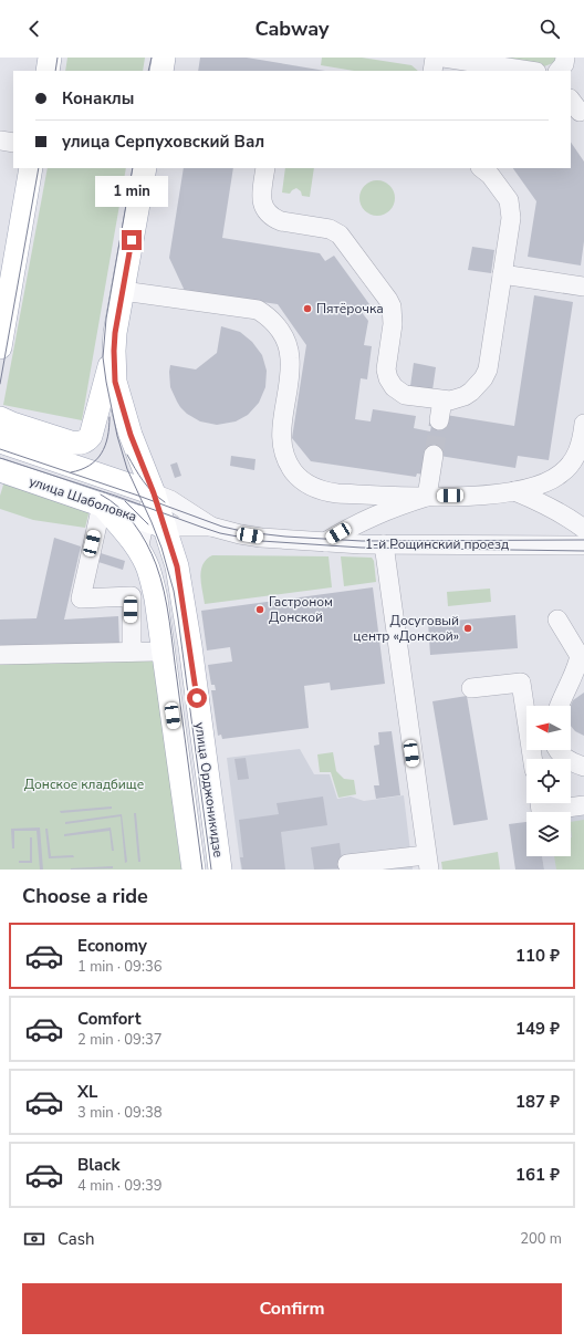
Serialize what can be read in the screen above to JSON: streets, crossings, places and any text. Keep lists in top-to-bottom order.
{
  "streets": {
    "main road": ["улица Шаболовка", "улица Орджоникидзе"],
    "street": ["1-й Рощинский проезд"]
  },
  "crossings": [
    ["улица Шаболовка", "1-й Рощинский проезд"],
    ["улица Шаболовка", "улица Орджоникидзе"],
    ["1-й Рощинский проезд", "улица Орджоникидзе"]
  ],
  "parks": ["Донское кладбище"],
  "places": ["Пятёрочка", "Гастроном Донской", "Досуговый центр «Донской»"],
  "north": "left",
  "page": {
    "header": "Cabway",
    "banner": ["Конаклы", "улица Серпуховский Вал"],
    "bubble": "1 min",
    "heading": "Choose a ride",
    "list": [
      {
        "name": "Economy",
        "note": "1 min · 09:36",
        "value": "110 ₽"
      },
      {
        "name": "Comfort",
        "note": "2 min · 09:37",
        "value": "149 ₽"
      },
      {
        "name": "XL",
        "note": "3 min · 09:38",
        "value": "187 ₽"
      },
      {
        "name": "Black",
        "note": "4 min · 09:39",
        "value": "161 ₽"
      }
    ],
    "pay": ["Cash", "200 m"],
    "buttons": "Confirm"
  }
}
